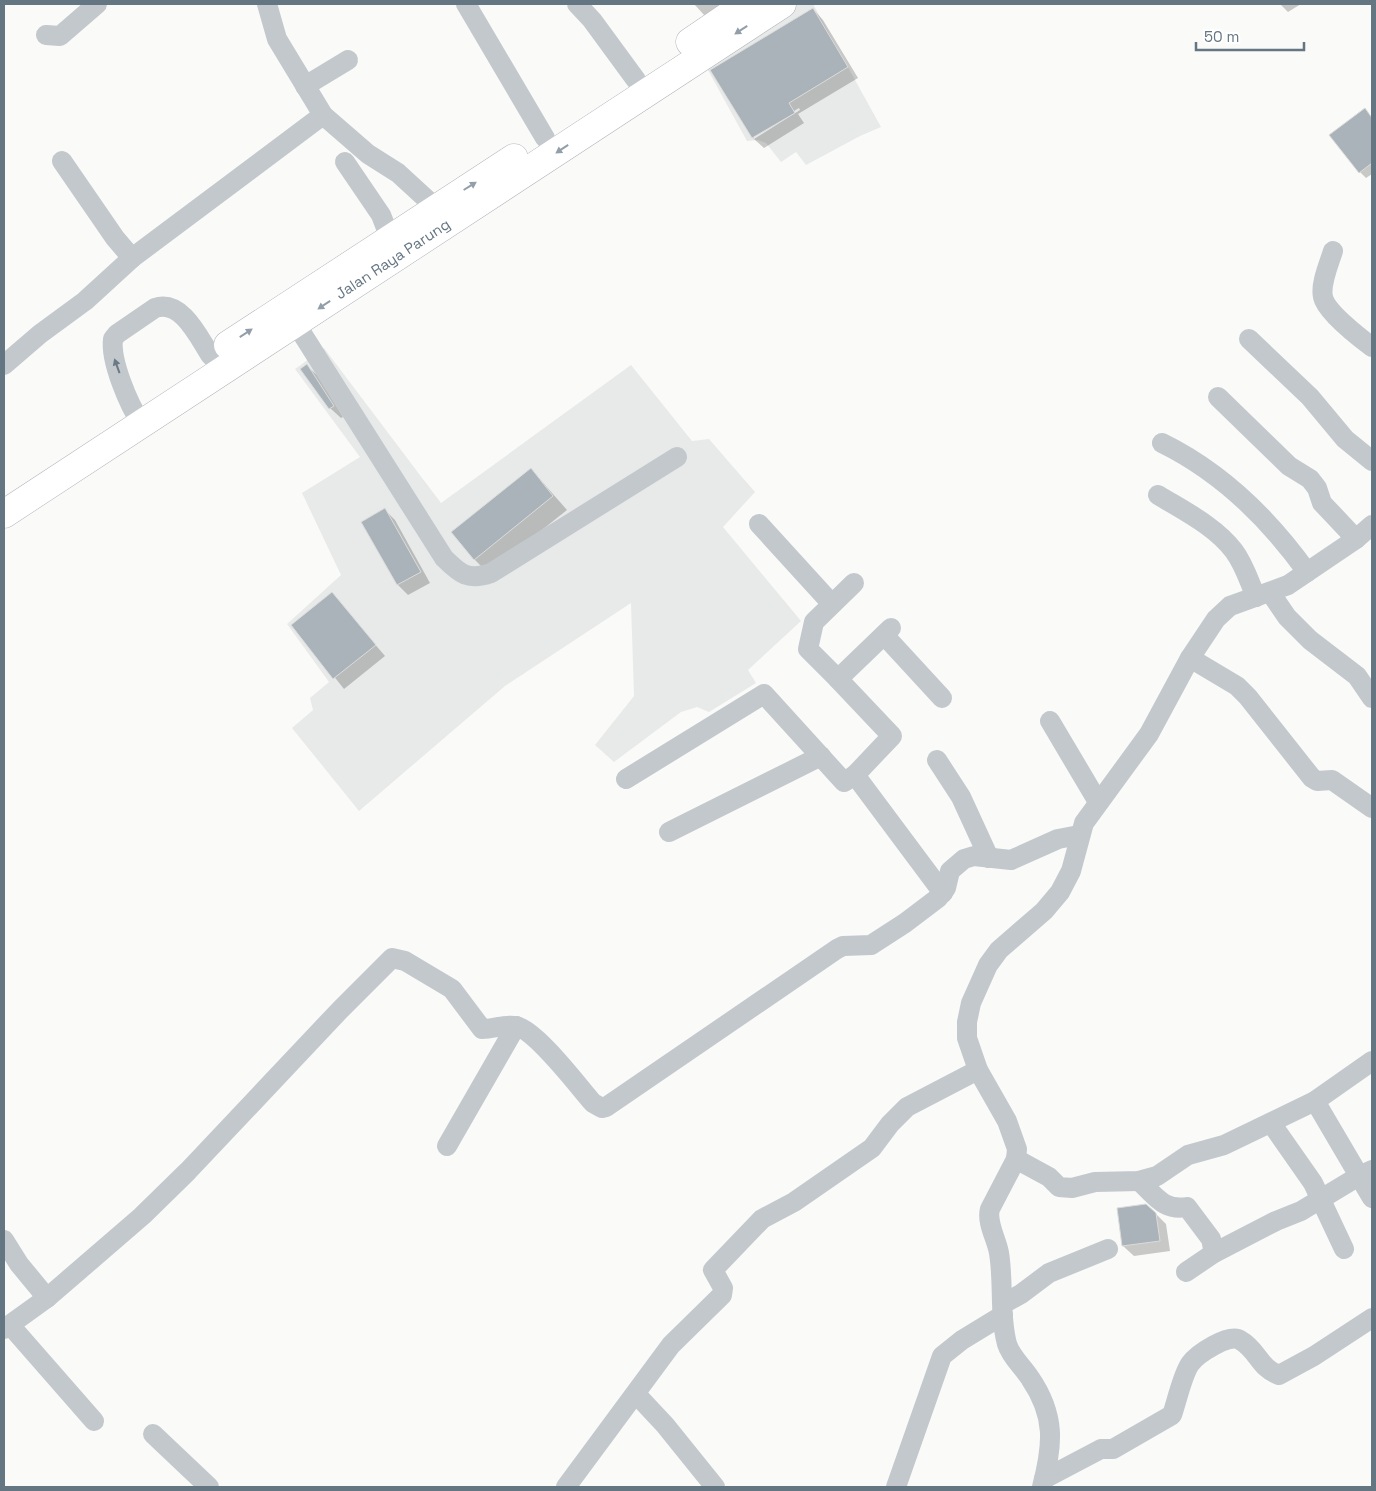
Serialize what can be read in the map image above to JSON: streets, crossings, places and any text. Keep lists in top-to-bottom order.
{
  "streets": {
    "highway": ["Jalan Raya Parung"]
  },
  "scale_bar": "50 m"
}
